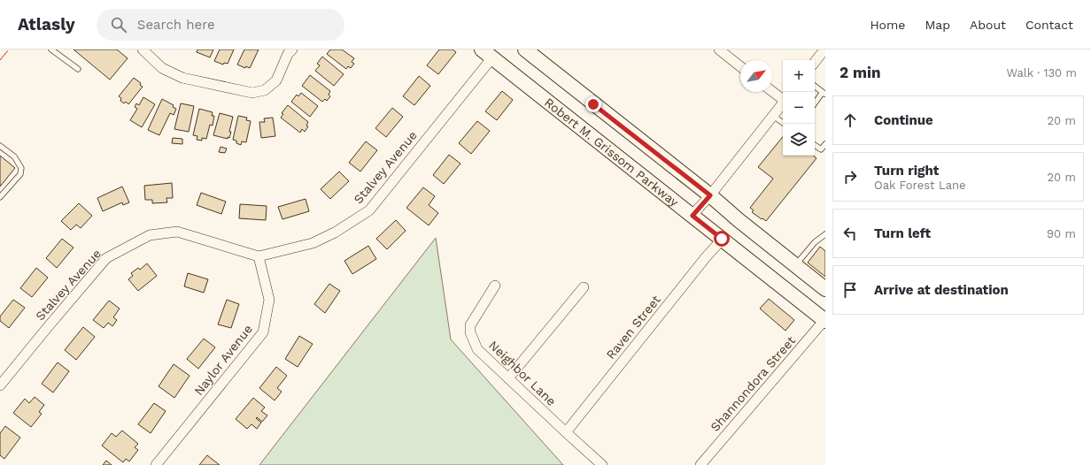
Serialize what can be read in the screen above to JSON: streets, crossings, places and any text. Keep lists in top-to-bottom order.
{
  "streets": {
    "main road": ["Robert M. Grissom Parkway"],
    "street": [
      "Stalvey Avenue",
      "Raven Street",
      "Naylor Avenue",
      "Neighbor Lane",
      "Shannondora Street"
    ]
  },
  "crossings": [
    ["Robert M. Grissom Parkway", "Stalvey Avenue"],
    ["Robert M. Grissom Parkway", "Raven Street"],
    ["Robert M. Grissom Parkway", "Shannondora Street"],
    ["Stalvey Avenue", "Naylor Avenue"],
    ["Raven Street", "Neighbor Lane"]
  ],
  "north": "top right",
  "page": {
    "header": "Atlasly",
    "search": "Search here",
    "nav": [
      "Home",
      "Map",
      "About",
      "Contact"
    ],
    "heading": ["2 min", "Walk · 130 m"],
    "map_buttons": ["+", "−"],
    "list": [
      ["Continue", "20 m"],
      ["Turn right", "Oak Forest Lane", "20 m"],
      ["Turn left", "90 m"],
      "Arrive at destination"
    ]
  }
}
